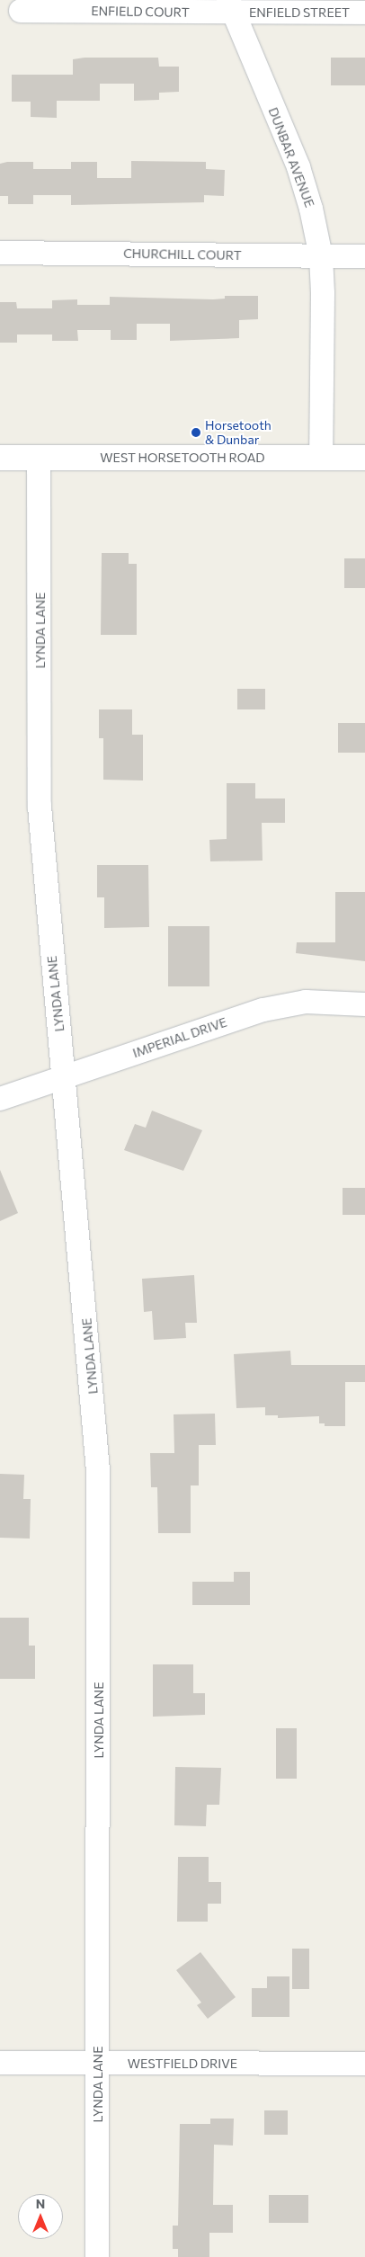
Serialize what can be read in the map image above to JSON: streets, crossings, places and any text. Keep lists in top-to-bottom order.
{
  "streets": {
    "main road": ["WEST HORSETOOTH ROAD"],
    "street": [
      "ENFIELD COURT",
      "ENFIELD STREET",
      "DUNBAR AVENUE",
      "CHURCHILL COURT",
      "LYNDA LANE",
      "IMPERIAL DRIVE",
      "WESTFIELD DRIVE"
    ]
  },
  "crossings": [
    ["ENFIELD COURT", "ENFIELD STREET"],
    ["ENFIELD COURT", "DUNBAR AVENUE"],
    ["ENFIELD STREET", "DUNBAR AVENUE"],
    ["DUNBAR AVENUE", "CHURCHILL COURT"],
    ["DUNBAR AVENUE", "WEST HORSETOOTH ROAD"],
    ["WEST HORSETOOTH ROAD", "LYNDA LANE"],
    ["LYNDA LANE", "IMPERIAL DRIVE"],
    ["LYNDA LANE", "WESTFIELD DRIVE"]
  ],
  "places": ["Horsetooth & Dunbar"],
  "north": "top"
}
